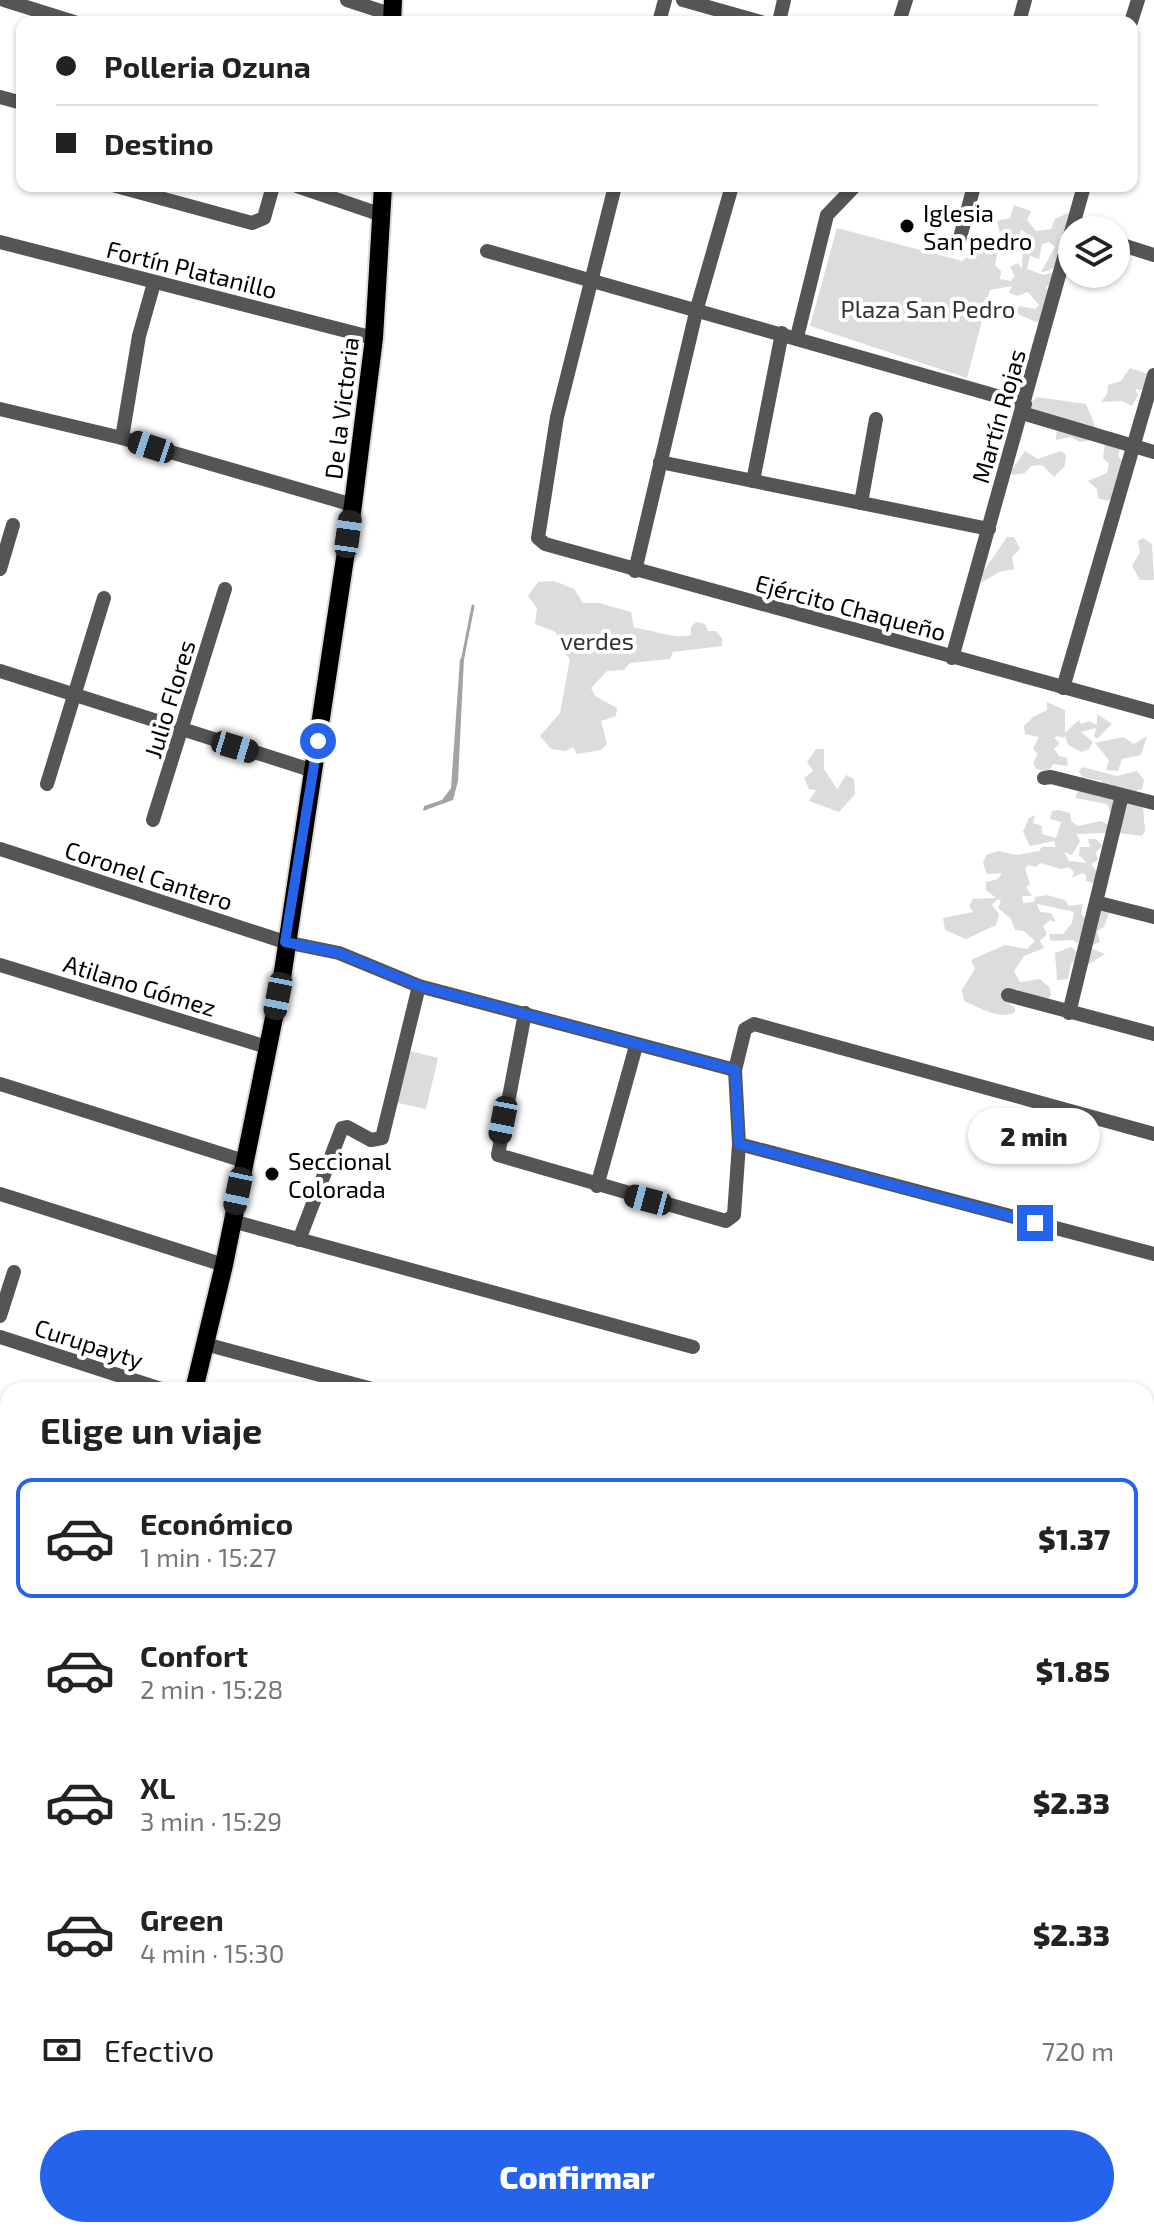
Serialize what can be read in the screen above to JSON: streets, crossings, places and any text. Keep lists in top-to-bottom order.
{
  "streets": {
    "main road": ["De la Victoria"],
    "street": [
      "Fortín Platanillo",
      "Martín Rojas",
      "Ejército Chaqueño",
      "Julio Flores",
      "Coronel Cantero",
      "Atilano Gómez",
      "Curupayty"
    ]
  },
  "crossings": [
    ["Fortín Platanillo", "De la Victoria"],
    ["De la Victoria", "Coronel Cantero"],
    ["De la Victoria", "Atilano Gómez"],
    ["Martín Rojas", "Ejército Chaqueño"]
  ],
  "parks": ["Plaza San Pedro", "verdes"],
  "places": ["Iglesia San pedro", "Seccional Colorada"],
  "page": {
    "banner": ["Polleria Ozuna", "Destino"],
    "bubble": "2 min",
    "heading": "Elige un viaje",
    "list": [
      {
        "name": "Económico",
        "note": "1 min · 15:27",
        "value": "$1.37"
      },
      {
        "name": "Confort",
        "note": "2 min · 15:28",
        "value": "$1.85"
      },
      {
        "name": "XL",
        "note": "3 min · 15:29",
        "value": "$2.33"
      },
      {
        "name": "Green",
        "note": "4 min · 15:30",
        "value": "$2.33"
      }
    ],
    "pay": ["Efectivo", "720 m"],
    "buttons": "Confirmar"
  }
}
